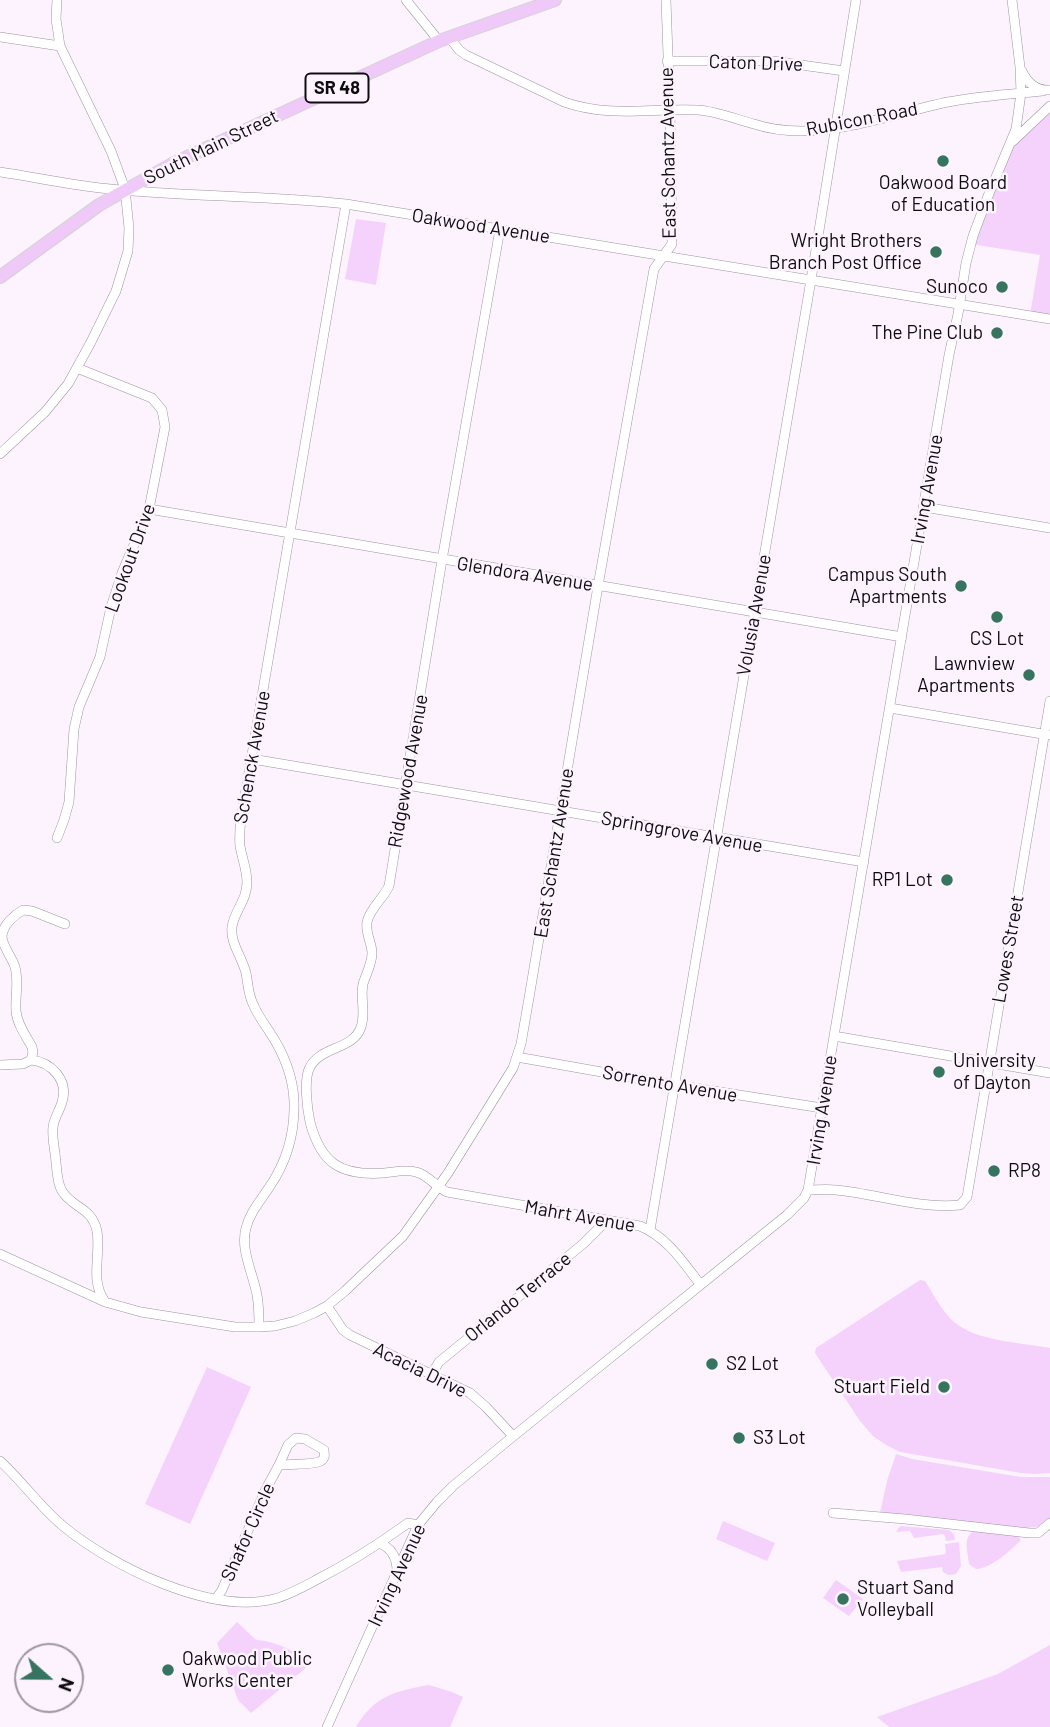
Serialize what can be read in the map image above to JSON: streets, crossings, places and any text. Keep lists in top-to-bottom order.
{
  "streets": {
    "main road": ["SR 48", "South Main Street"],
    "street": [
      "Caton Drive",
      "Rubicon Road",
      "East Schantz Avenue",
      "Oakwood Avenue",
      "Irving Avenue",
      "Lookout Drive",
      "Glendora Avenue",
      "Volusia Avenue",
      "Schenck Avenue",
      "Ridgewood Avenue",
      "Springgrove Avenue",
      "Lowes Street",
      "Sorrento Avenue",
      "Mahrt Avenue",
      "Orlando Terrace",
      "Acacia Drive",
      "Shafor Circle"
    ]
  },
  "crossings": [
    ["Caton Drive", "East Schantz Avenue"],
    ["Caton Drive", "Volusia Avenue"],
    ["Rubicon Road", "South Main Street"],
    ["Rubicon Road", "East Schantz Avenue"],
    ["Rubicon Road", "Volusia Avenue"],
    ["South Main Street", "Oakwood Avenue"],
    ["East Schantz Avenue", "Oakwood Avenue"],
    ["East Schantz Avenue", "Glendora Avenue"],
    ["East Schantz Avenue", "Schenck Avenue"],
    ["East Schantz Avenue", "Springgrove Avenue"],
    ["East Schantz Avenue", "Sorrento Avenue"],
    ["East Schantz Avenue", "Mahrt Avenue"],
    ["East Schantz Avenue", "Acacia Drive"],
    ["Oakwood Avenue", "Irving Avenue"],
    ["Oakwood Avenue", "Volusia Avenue"],
    ["Oakwood Avenue", "Schenck Avenue"],
    ["Oakwood Avenue", "Ridgewood Avenue"],
    ["Irving Avenue", "Glendora Avenue"],
    ["Irving Avenue", "Springgrove Avenue"],
    ["Irving Avenue", "Lowes Street"],
    ["Irving Avenue", "Sorrento Avenue"],
    ["Irving Avenue", "Mahrt Avenue"],
    ["Irving Avenue", "Acacia Drive"],
    ["Lookout Drive", "Glendora Avenue"],
    ["Glendora Avenue", "Volusia Avenue"],
    ["Glendora Avenue", "Schenck Avenue"],
    ["Glendora Avenue", "Ridgewood Avenue"],
    ["Volusia Avenue", "Springgrove Avenue"],
    ["Volusia Avenue", "Sorrento Avenue"],
    ["Volusia Avenue", "Mahrt Avenue"],
    ["Schenck Avenue", "Ridgewood Avenue"],
    ["Schenck Avenue", "Springgrove Avenue"],
    ["Ridgewood Avenue", "Springgrove Avenue"],
    ["Mahrt Avenue", "Orlando Terrace"],
    ["Orlando Terrace", "Acacia Drive"]
  ],
  "places": [
    "Oakwood Board of Education",
    "Wright Brothers Branch Post Office",
    "Sunoco",
    "The Pine Club",
    "Campus South Apartments",
    "CS Lot",
    "Lawnview Apartments",
    "RP1 Lot",
    "University of Dayton",
    "RP8",
    "S2 Lot",
    "Stuart Field",
    "S3 Lot",
    "Stuart Sand Volleyball",
    "Oakwood Public Works Center"
  ],
  "north": "right"
}
